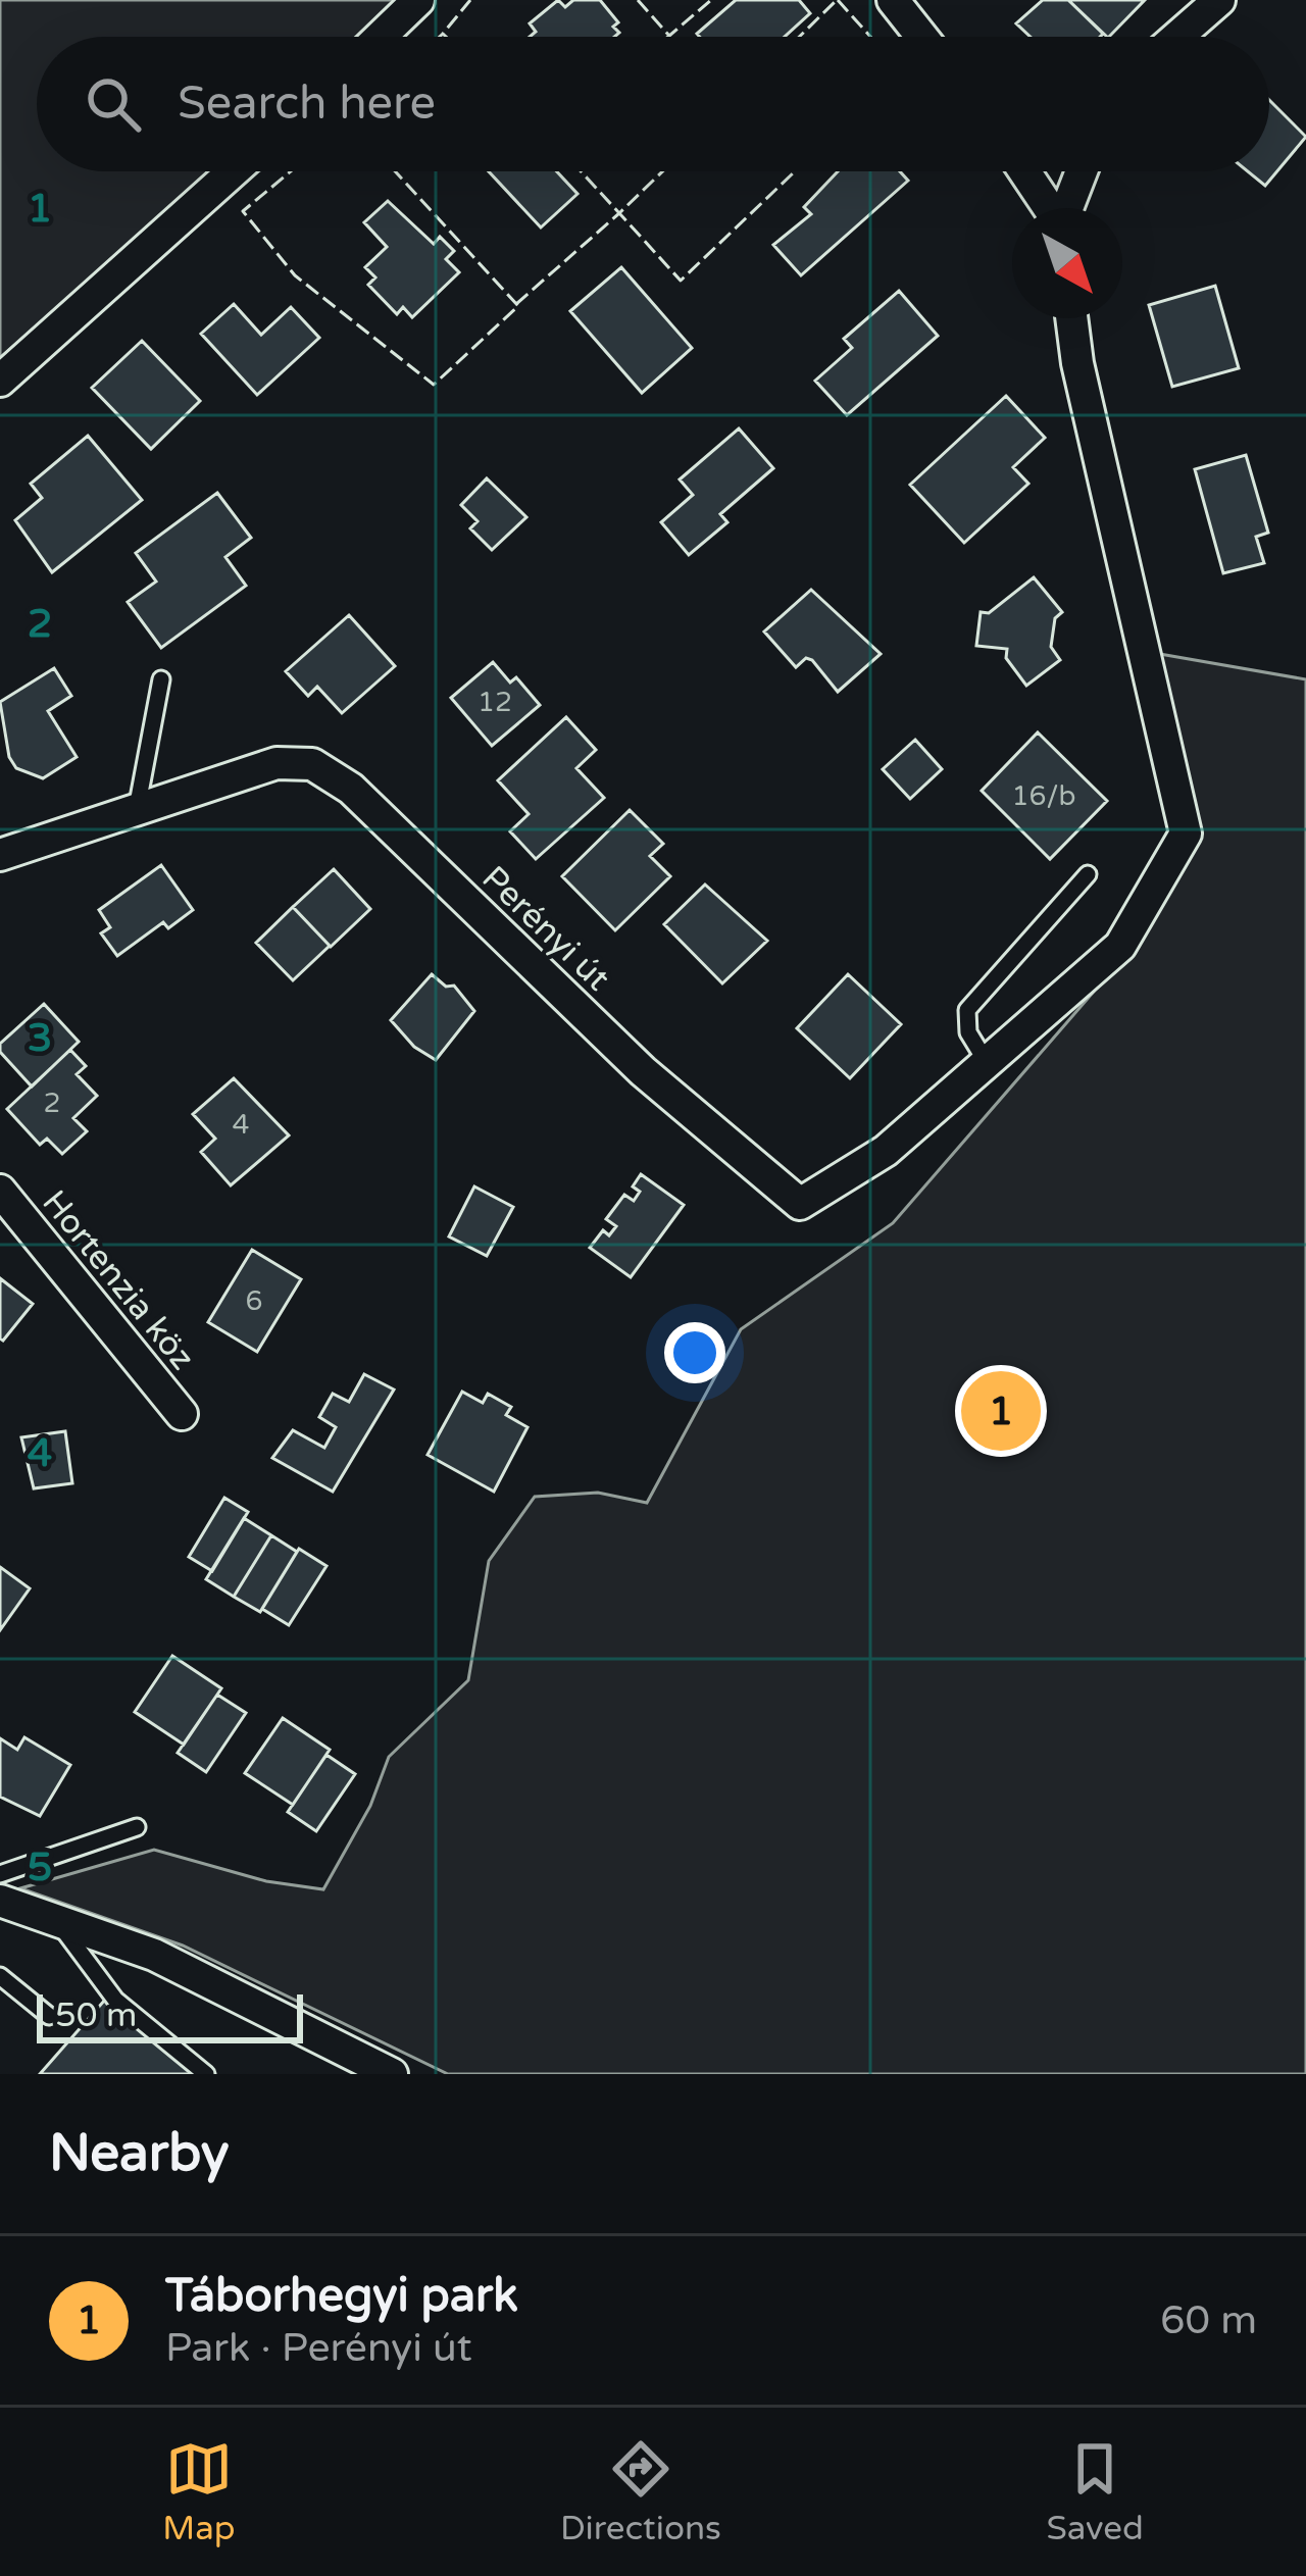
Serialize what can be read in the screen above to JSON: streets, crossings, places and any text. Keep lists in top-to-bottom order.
{
  "streets": {
    "street": ["Perényi út", "Hortenzia köz"]
  },
  "house_numbers": [
    "12",
    "16/b",
    "2",
    "4",
    "6"
  ],
  "scale_bar": "50 m",
  "north": "bottom right",
  "page": {
    "search": "Search here",
    "pins": "1",
    "scale": "50 m",
    "heading": "Nearby",
    "list": [
      {
        "mark": "1",
        "name": "Táborhegyi park",
        "note": "Park · Perényi út",
        "value": "60 m"
      }
    ],
    "nav": ["Map", "Directions", "Saved"]
  },
  "grid": {
    "rows": [
      "1",
      "2",
      "3",
      "4",
      "5"
    ]
  }
}
